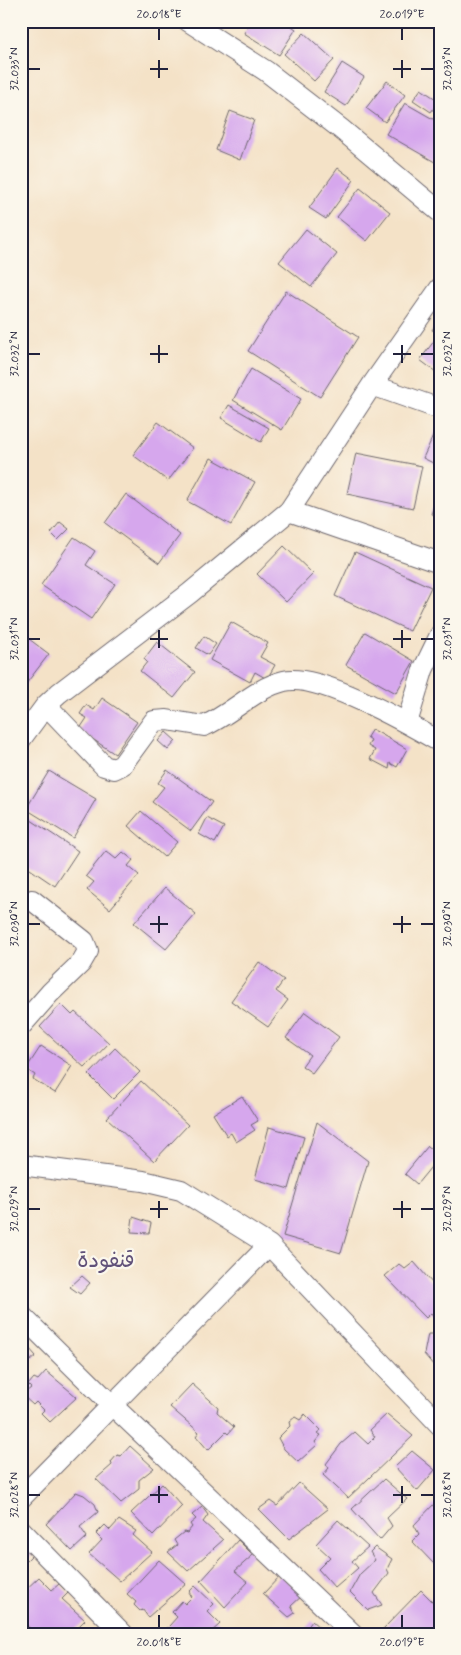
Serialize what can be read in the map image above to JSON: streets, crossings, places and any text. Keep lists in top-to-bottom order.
{
  "districts": ["قنفودة"],
  "coordinates": [
    "20.018°E",
    "20.019°E",
    "32.033°N",
    "32.032°N",
    "32.031°N",
    "32.030°N",
    "32.029°N",
    "32.028°N"
  ]
}
